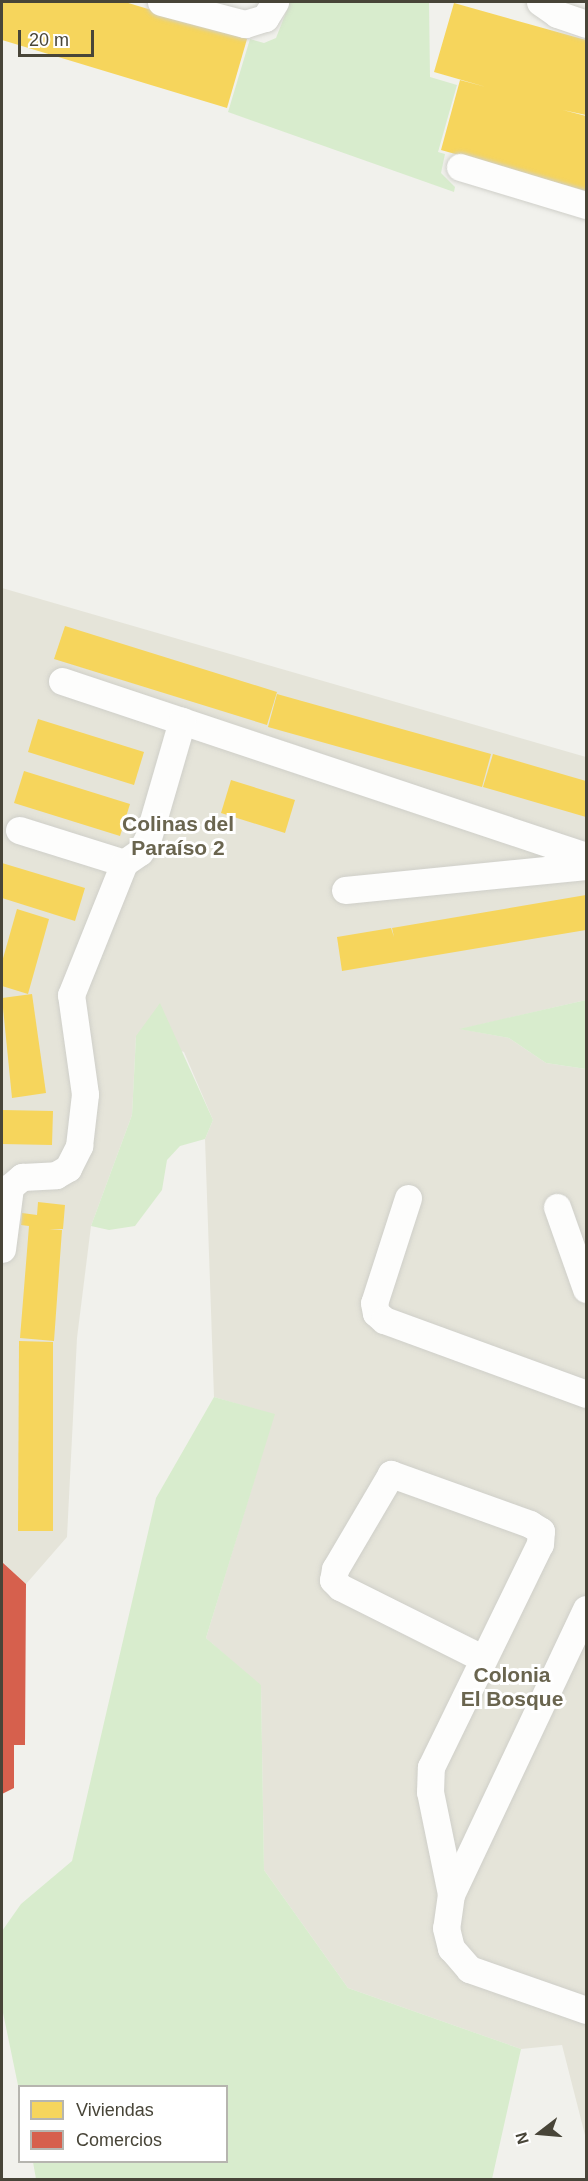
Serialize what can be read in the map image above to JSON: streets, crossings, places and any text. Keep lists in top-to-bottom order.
{
  "districts": ["Colinas del Paraíso 2", "Colonia El Bosque"],
  "legend": ["Viviendas", "Comercios"],
  "scale_bar": "20 m",
  "north": "left"
}
